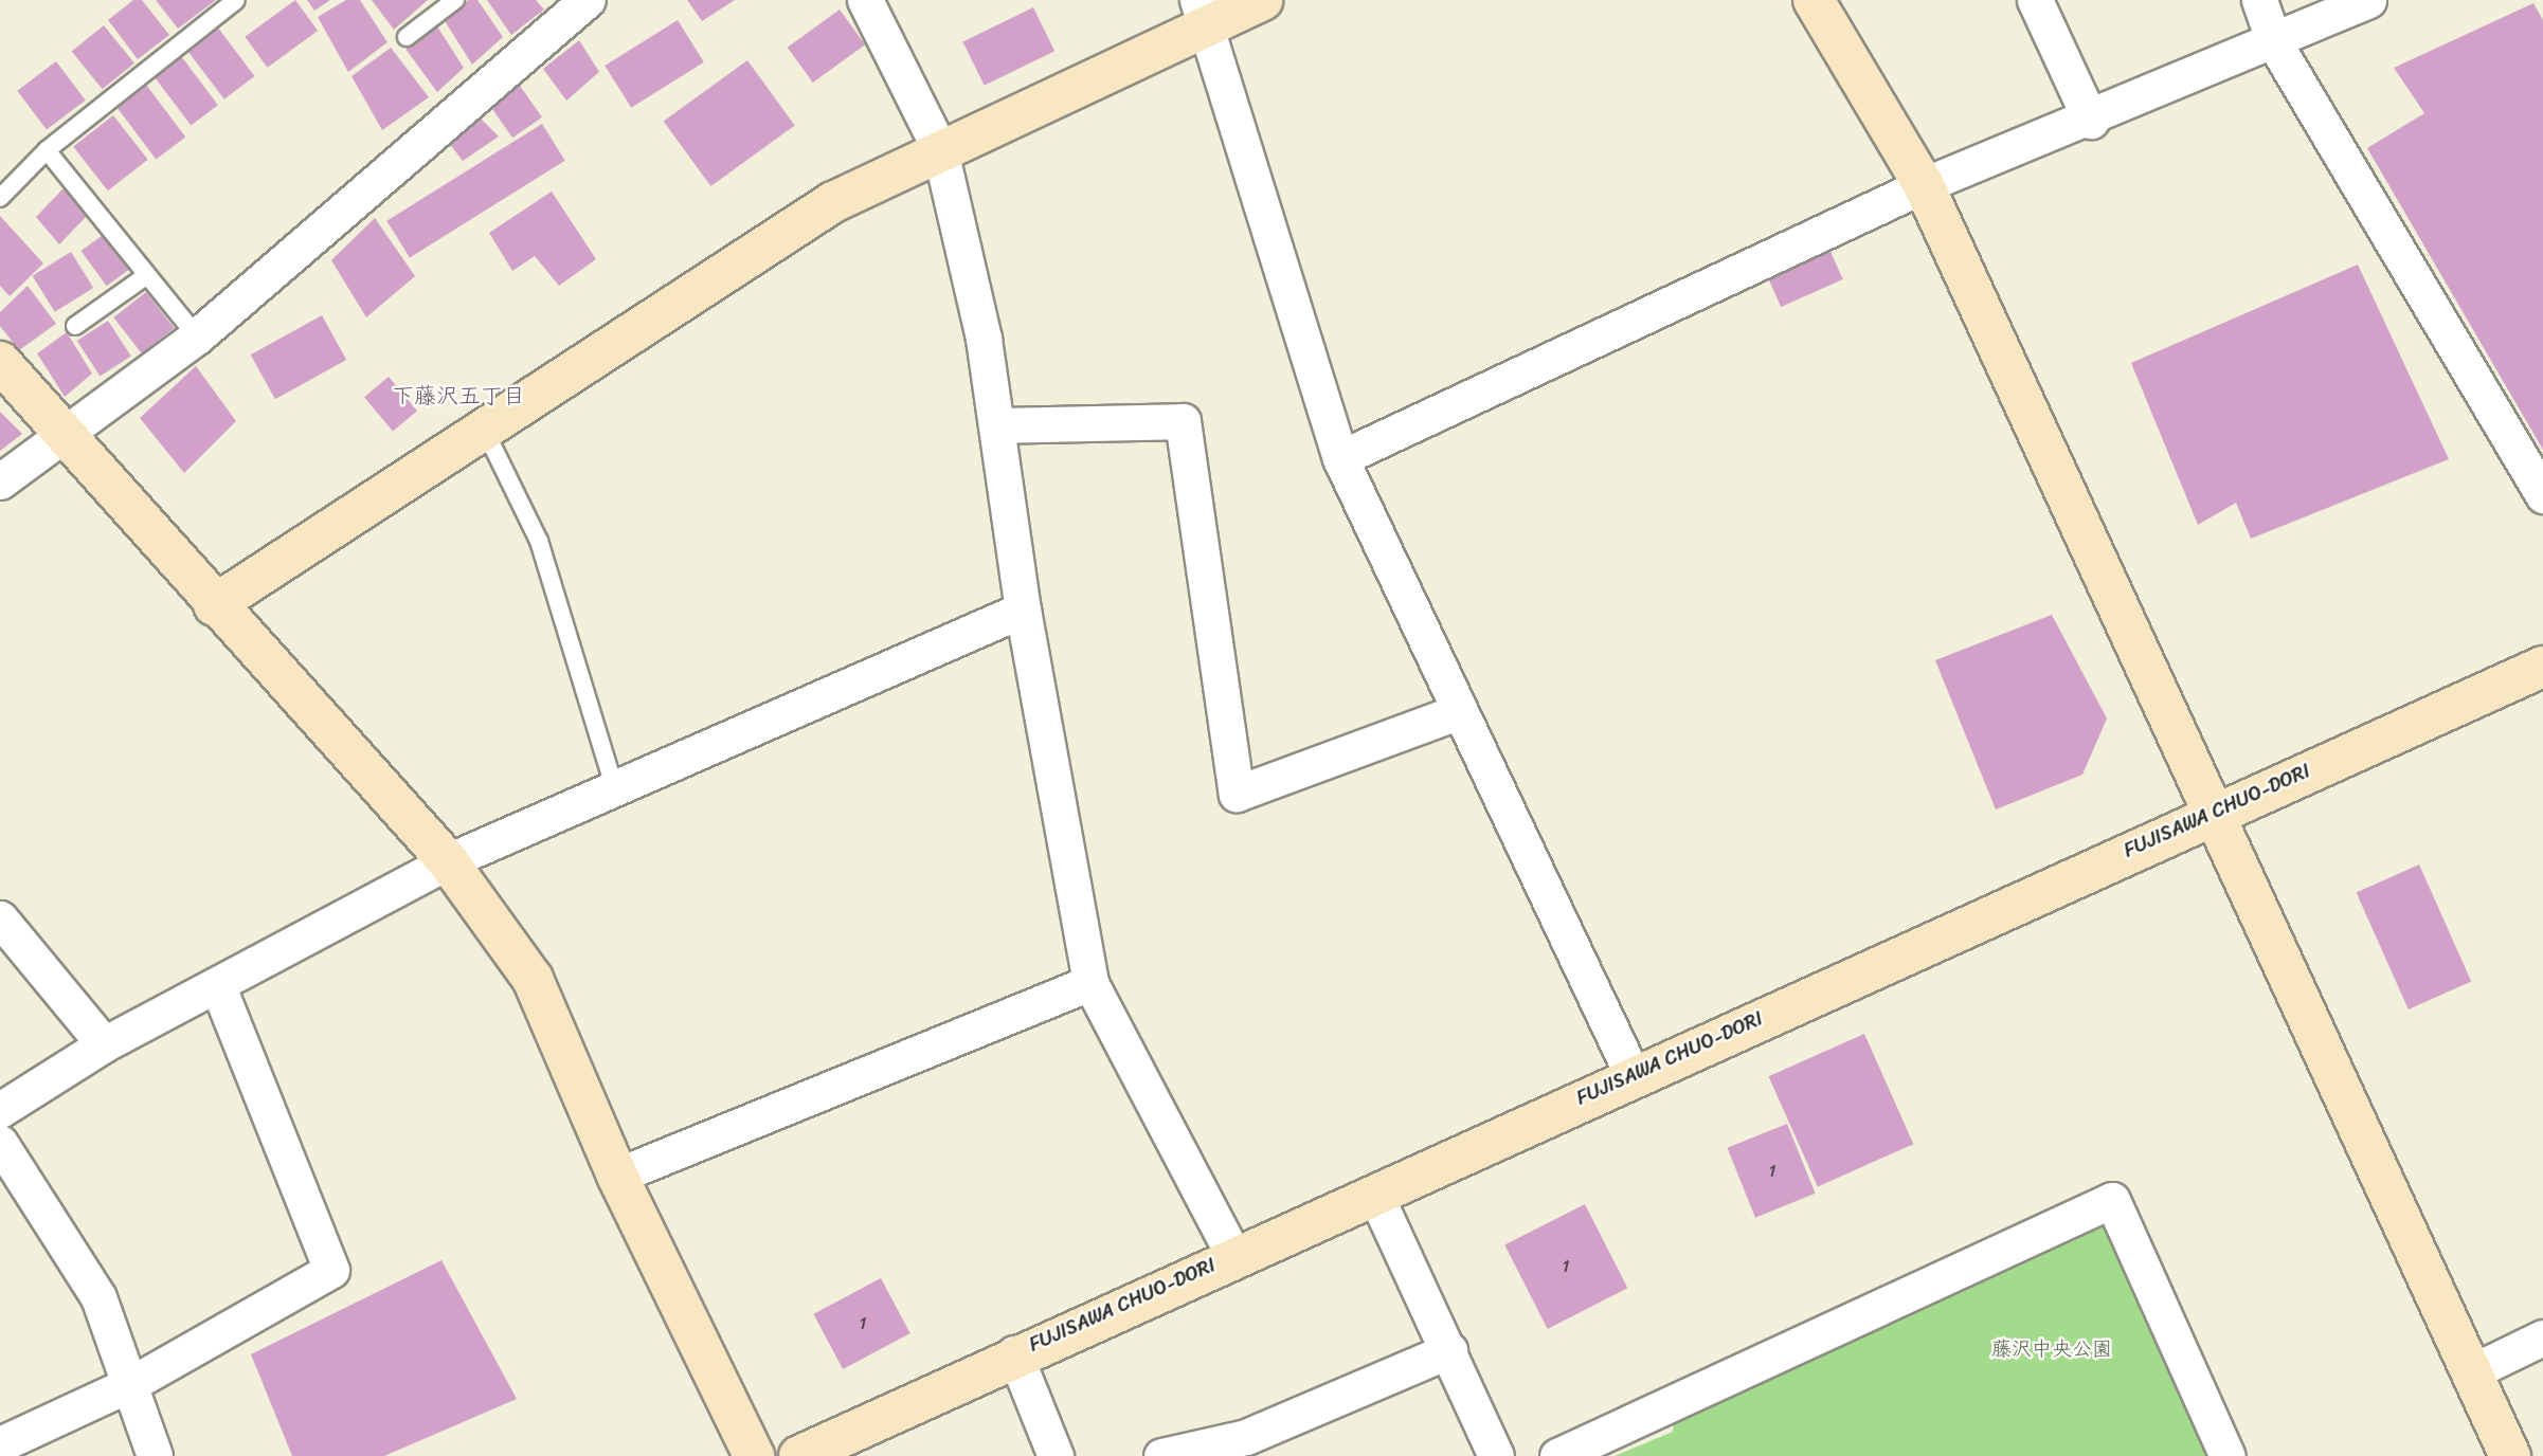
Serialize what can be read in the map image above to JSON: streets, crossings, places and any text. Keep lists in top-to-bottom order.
{
  "streets": {
    "street": ["FUJISAWA CHUO-DORI"]
  },
  "districts": ["下藤沢五丁目"],
  "parks": ["藤沢中央公園"],
  "house_numbers": ["1", "1", "1"]
}
